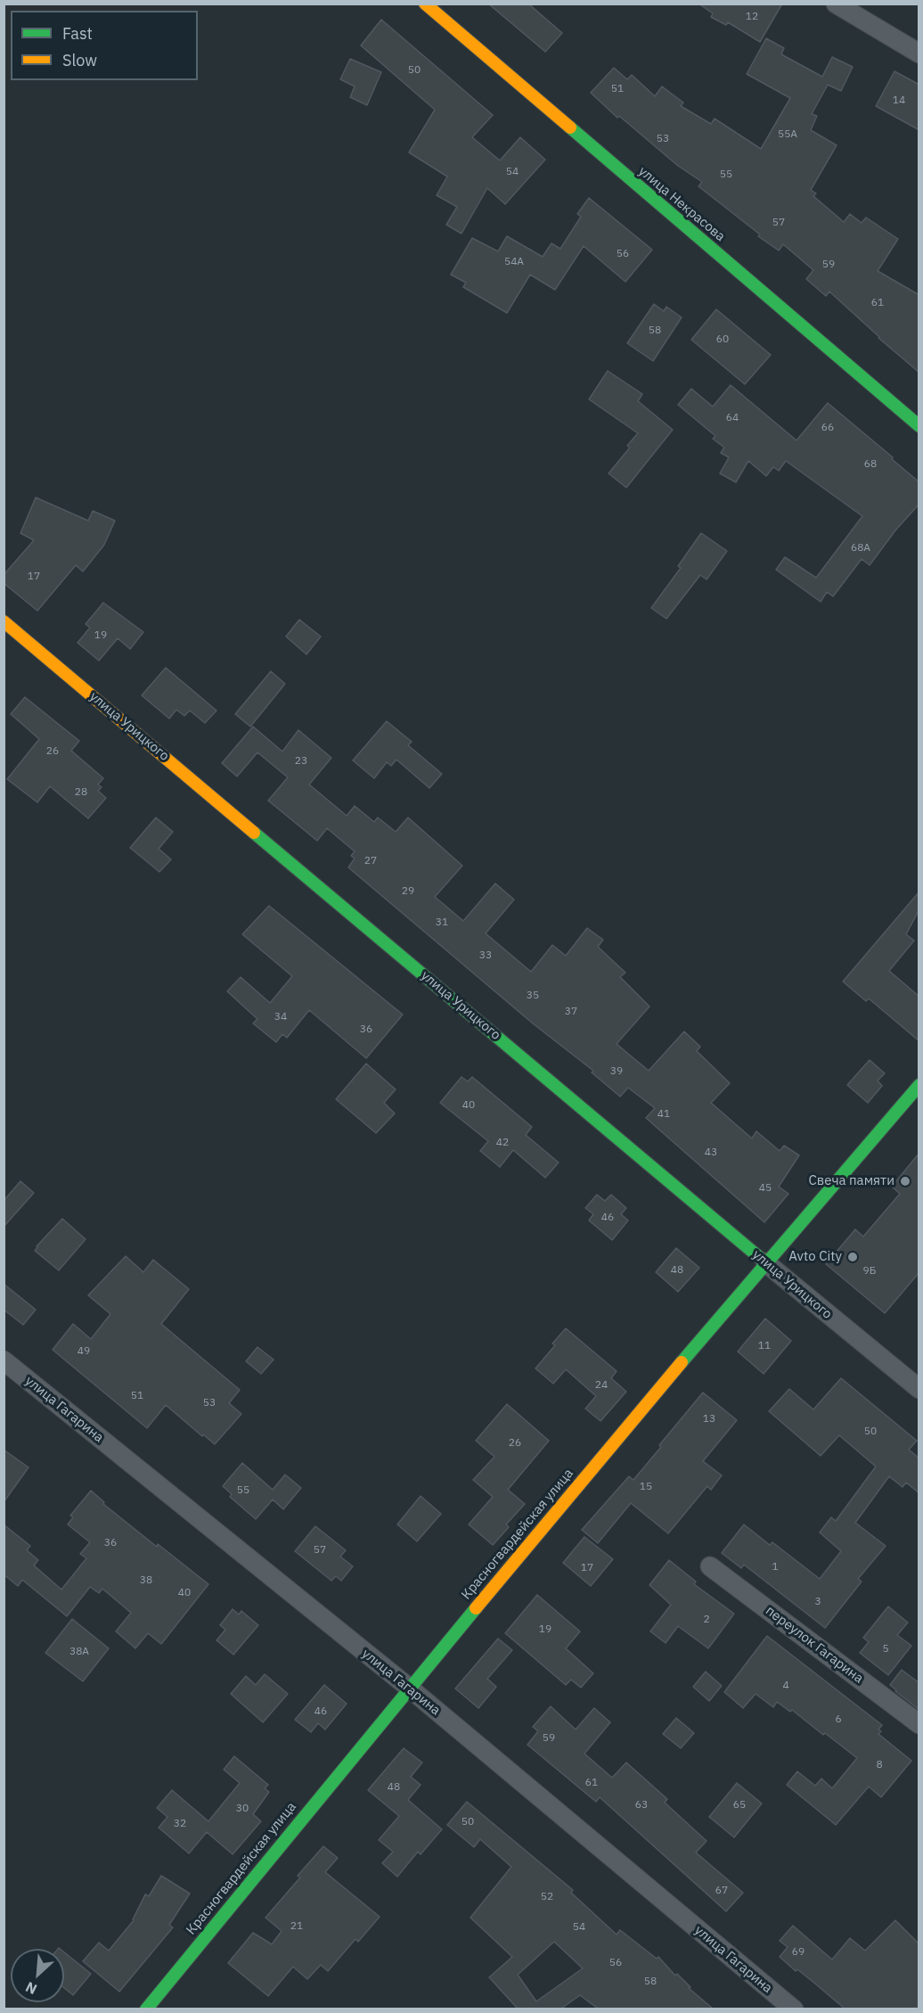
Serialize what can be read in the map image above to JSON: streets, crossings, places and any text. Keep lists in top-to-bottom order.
{
  "streets": {
    "street": [
      "улица Некрасова",
      "улица Урицкого",
      "улица Гагарина",
      "Красногвардейская улица",
      "переулок Гагарина"
    ]
  },
  "crossings": [
    ["улица Урицкого", "Красногвардейская улица"],
    ["улица Гагарина", "Красногвардейская улица"]
  ],
  "places": ["Свеча памяти", "Avto City"],
  "house_numbers": [
    "12",
    "50",
    "51",
    "14",
    "55А",
    "53",
    "54",
    "55",
    "57",
    "56",
    "54А",
    "59",
    "61",
    "58",
    "60",
    "64",
    "66",
    "68",
    "68А",
    "17",
    "19",
    "26",
    "23",
    "28",
    "27",
    "29",
    "31",
    "33",
    "35",
    "37",
    "34",
    "36",
    "39",
    "40",
    "41",
    "42",
    "43",
    "45",
    "46",
    "48",
    "9Б",
    "11",
    "49",
    "24",
    "51",
    "53",
    "13",
    "50",
    "26",
    "15",
    "55",
    "36",
    "57",
    "1",
    "17",
    "38",
    "40",
    "3",
    "2",
    "19",
    "5",
    "38А",
    "4",
    "46",
    "6",
    "59",
    "8",
    "61",
    "48",
    "63",
    "65",
    "30",
    "50",
    "32",
    "67",
    "52",
    "21",
    "54",
    "69",
    "56",
    "58"
  ],
  "legend": ["Fast", "Slow"],
  "north": "bottom left"
}
